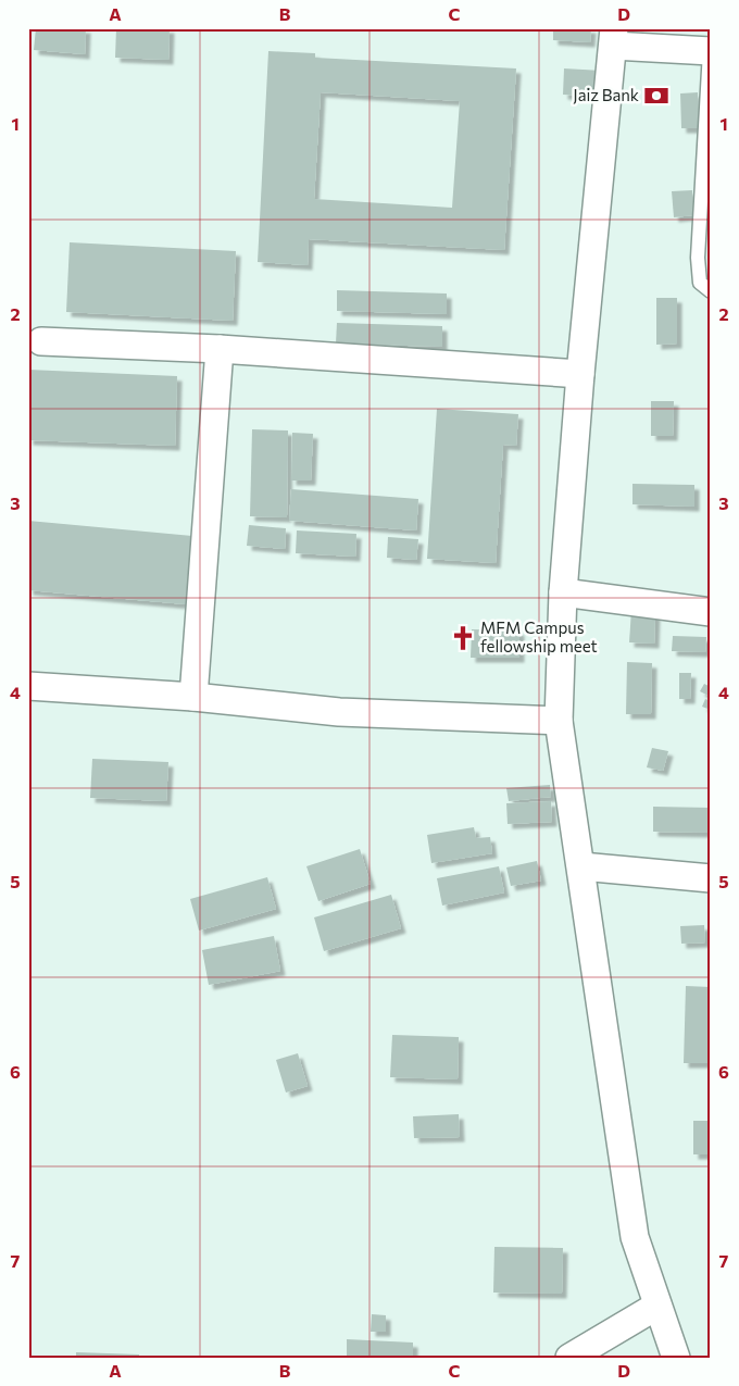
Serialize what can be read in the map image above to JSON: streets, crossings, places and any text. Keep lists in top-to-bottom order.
{
  "places": {
    "bank": ["Jaiz Bank"],
    "church": ["MFM Campus fellowship meet"]
  },
  "grid": {
    "columns": [
      "A",
      "B",
      "C",
      "D"
    ],
    "rows": [
      "1",
      "2",
      "3",
      "4",
      "5",
      "6",
      "7"
    ]
  }
}
